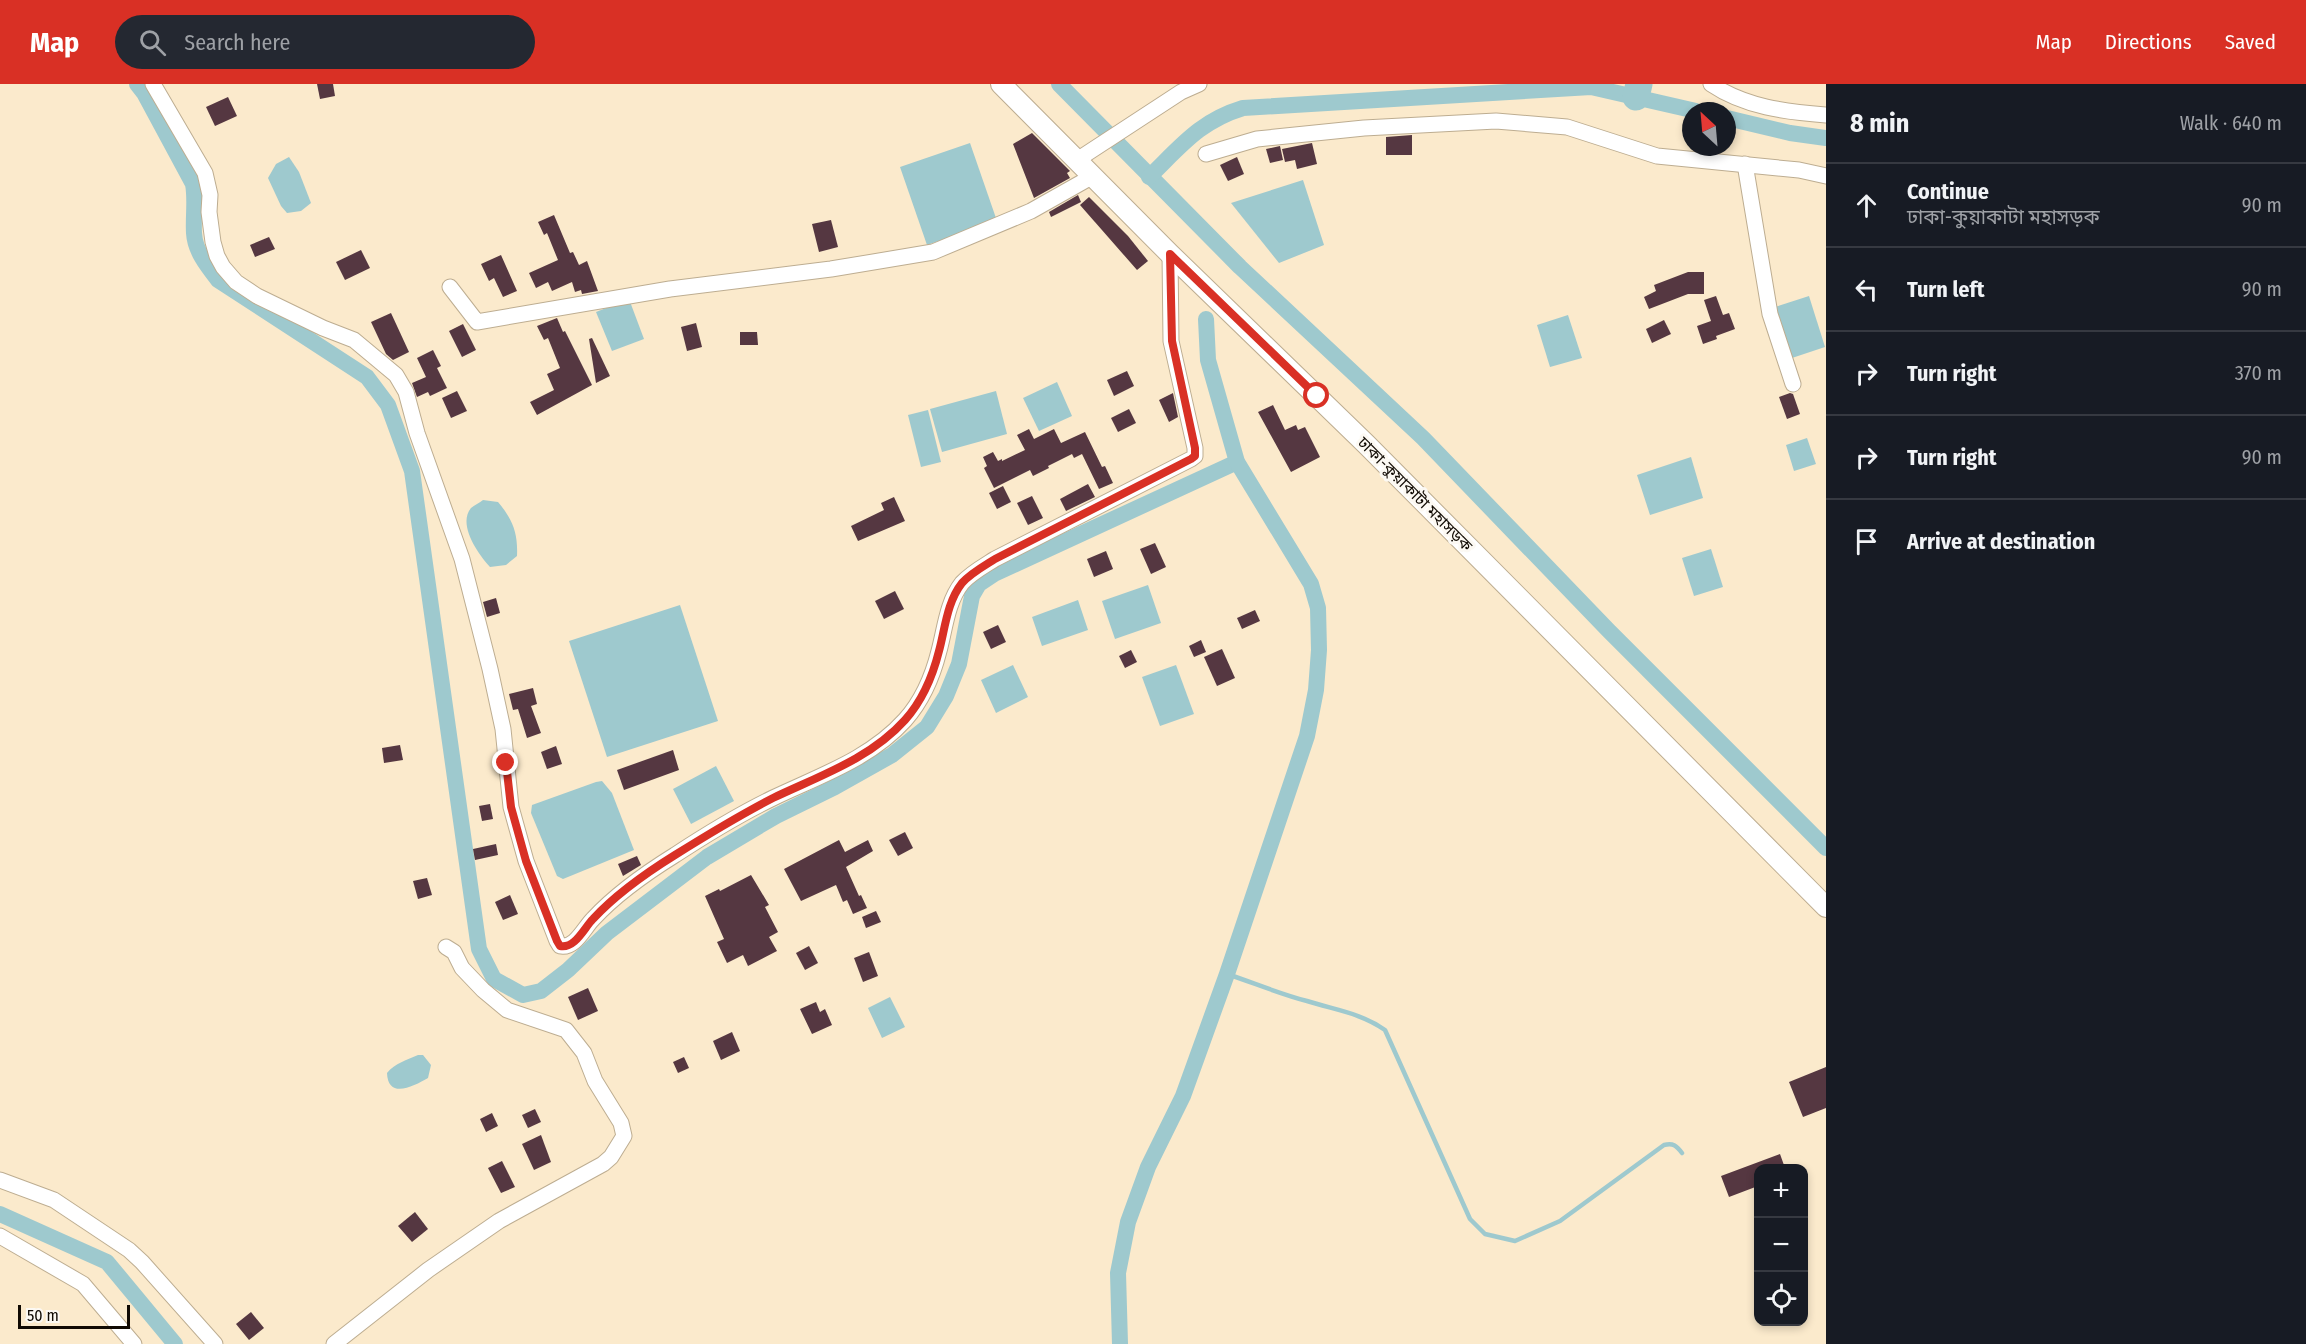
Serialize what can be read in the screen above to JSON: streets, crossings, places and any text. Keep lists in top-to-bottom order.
{
  "streets": {
    "main road": ["ঢাকা-কুয়াকাটা মহাসড়ক"]
  },
  "scale_bar": "50 m",
  "north": "top left",
  "page": {
    "header": "Map",
    "search": "Search here",
    "nav": ["Map", "Directions", "Saved"],
    "heading": ["8 min", "Walk · 640 m"],
    "list": [
      ["Continue", "ঢাকা-কুয়াকাটা মহাসড়ক", "90 m"],
      ["Turn left", "90 m"],
      ["Turn right", "370 m"],
      ["Turn right", "90 m"],
      "Arrive at destination"
    ],
    "map_buttons": ["+", "−"],
    "scale": "50 m"
  }
}
